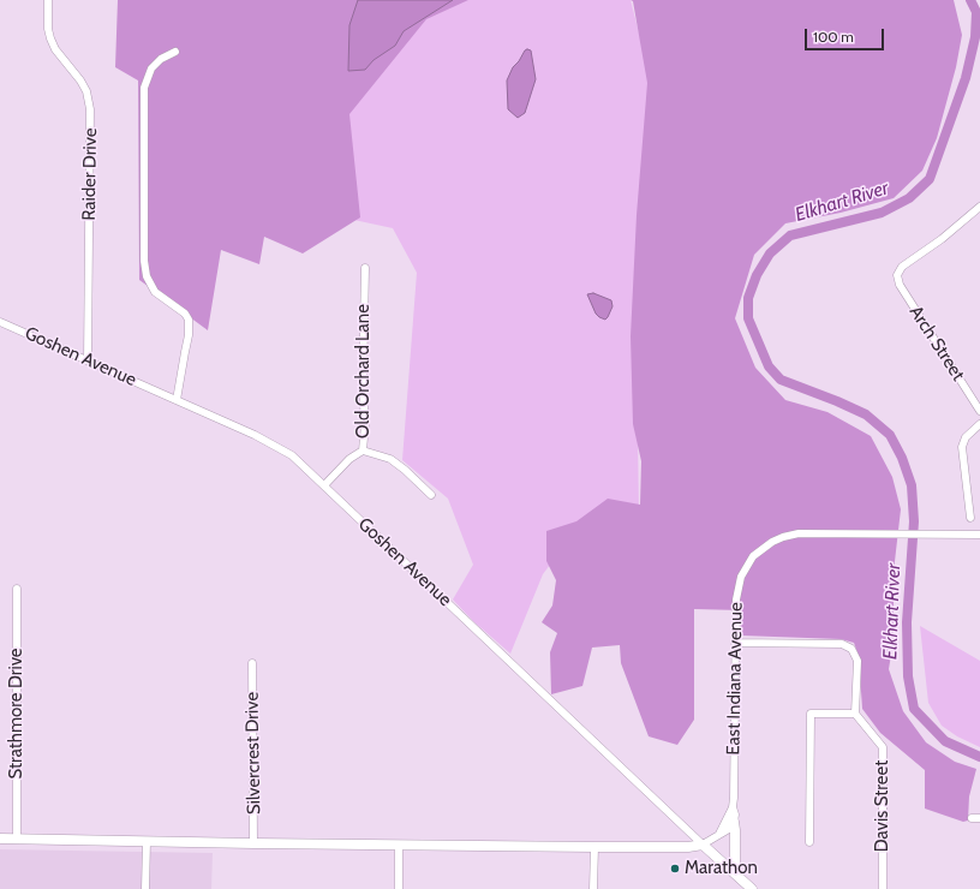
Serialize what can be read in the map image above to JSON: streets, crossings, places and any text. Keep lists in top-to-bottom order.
{
  "streets": {
    "main road": ["Goshen Avenue"],
    "street": [
      "Raider Drive",
      "Arch Street",
      "Old Orchard Lane",
      "East Indiana Avenue",
      "Strathmore Drive",
      "Silvercrest Drive",
      "Davis Street"
    ]
  },
  "crossings": [
    ["Raider Drive", "Goshen Avenue"],
    ["Goshen Avenue", "Old Orchard Lane"]
  ],
  "water": ["Elkhart River"],
  "places": ["Marathon"],
  "scale_bar": "100 m"
}
